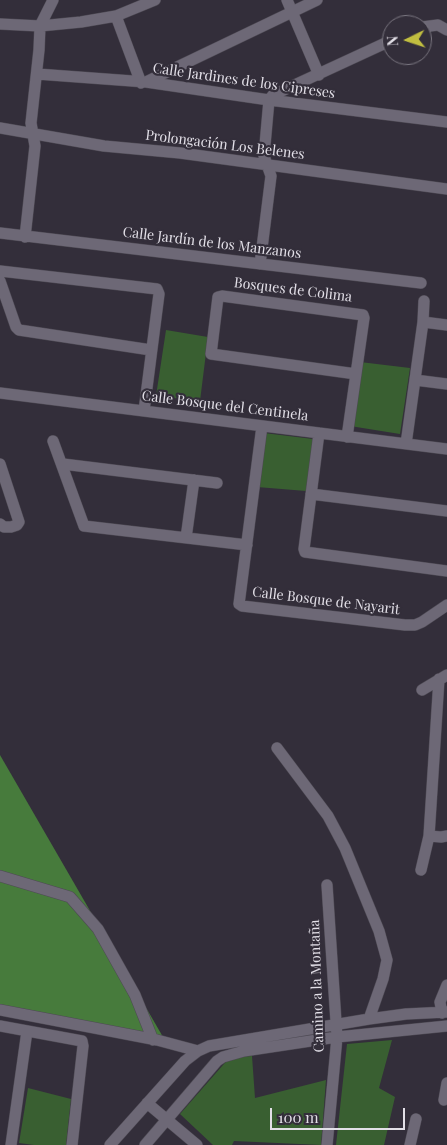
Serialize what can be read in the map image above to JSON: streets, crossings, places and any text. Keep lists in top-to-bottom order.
{
  "streets": {
    "street": [
      "Calle Jardines de los Cipreses",
      "Prolongación Los Belenes",
      "Calle Jardín de los Manzanos",
      "Bosques de Colima",
      "Calle Bosque del Centinela",
      "Calle Bosque de Nayarit",
      "Camino a la Montaña"
    ]
  },
  "scale_bar": "100 m",
  "north": "left"
}
